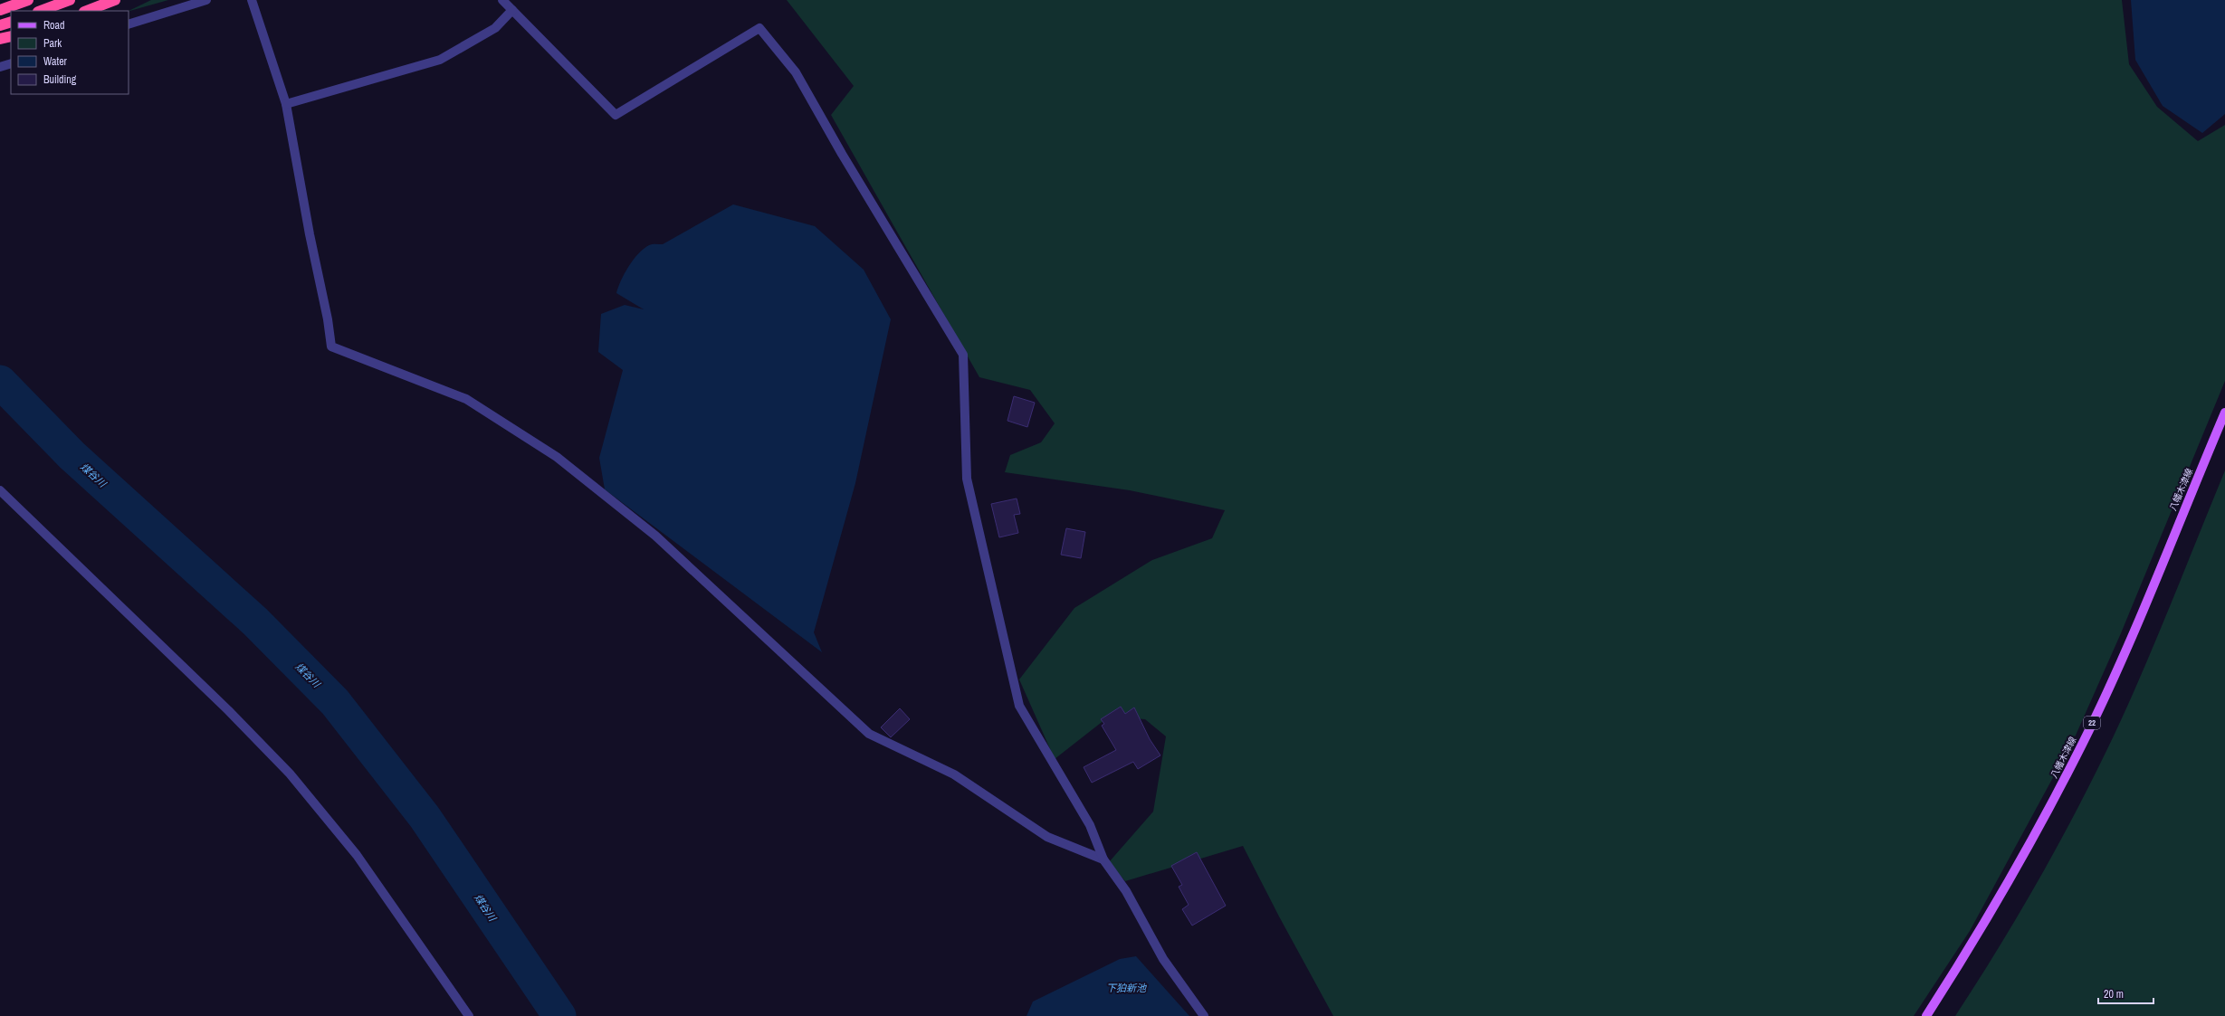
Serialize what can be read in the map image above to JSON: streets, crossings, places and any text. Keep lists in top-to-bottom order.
{
  "streets": {
    "main road": ["八幡木津線", "22"]
  },
  "water": ["煤谷川", "下狛新池"],
  "legend": [
    "Road",
    "Park",
    "Water",
    "Building"
  ],
  "scale_bar": "20 m"
}
